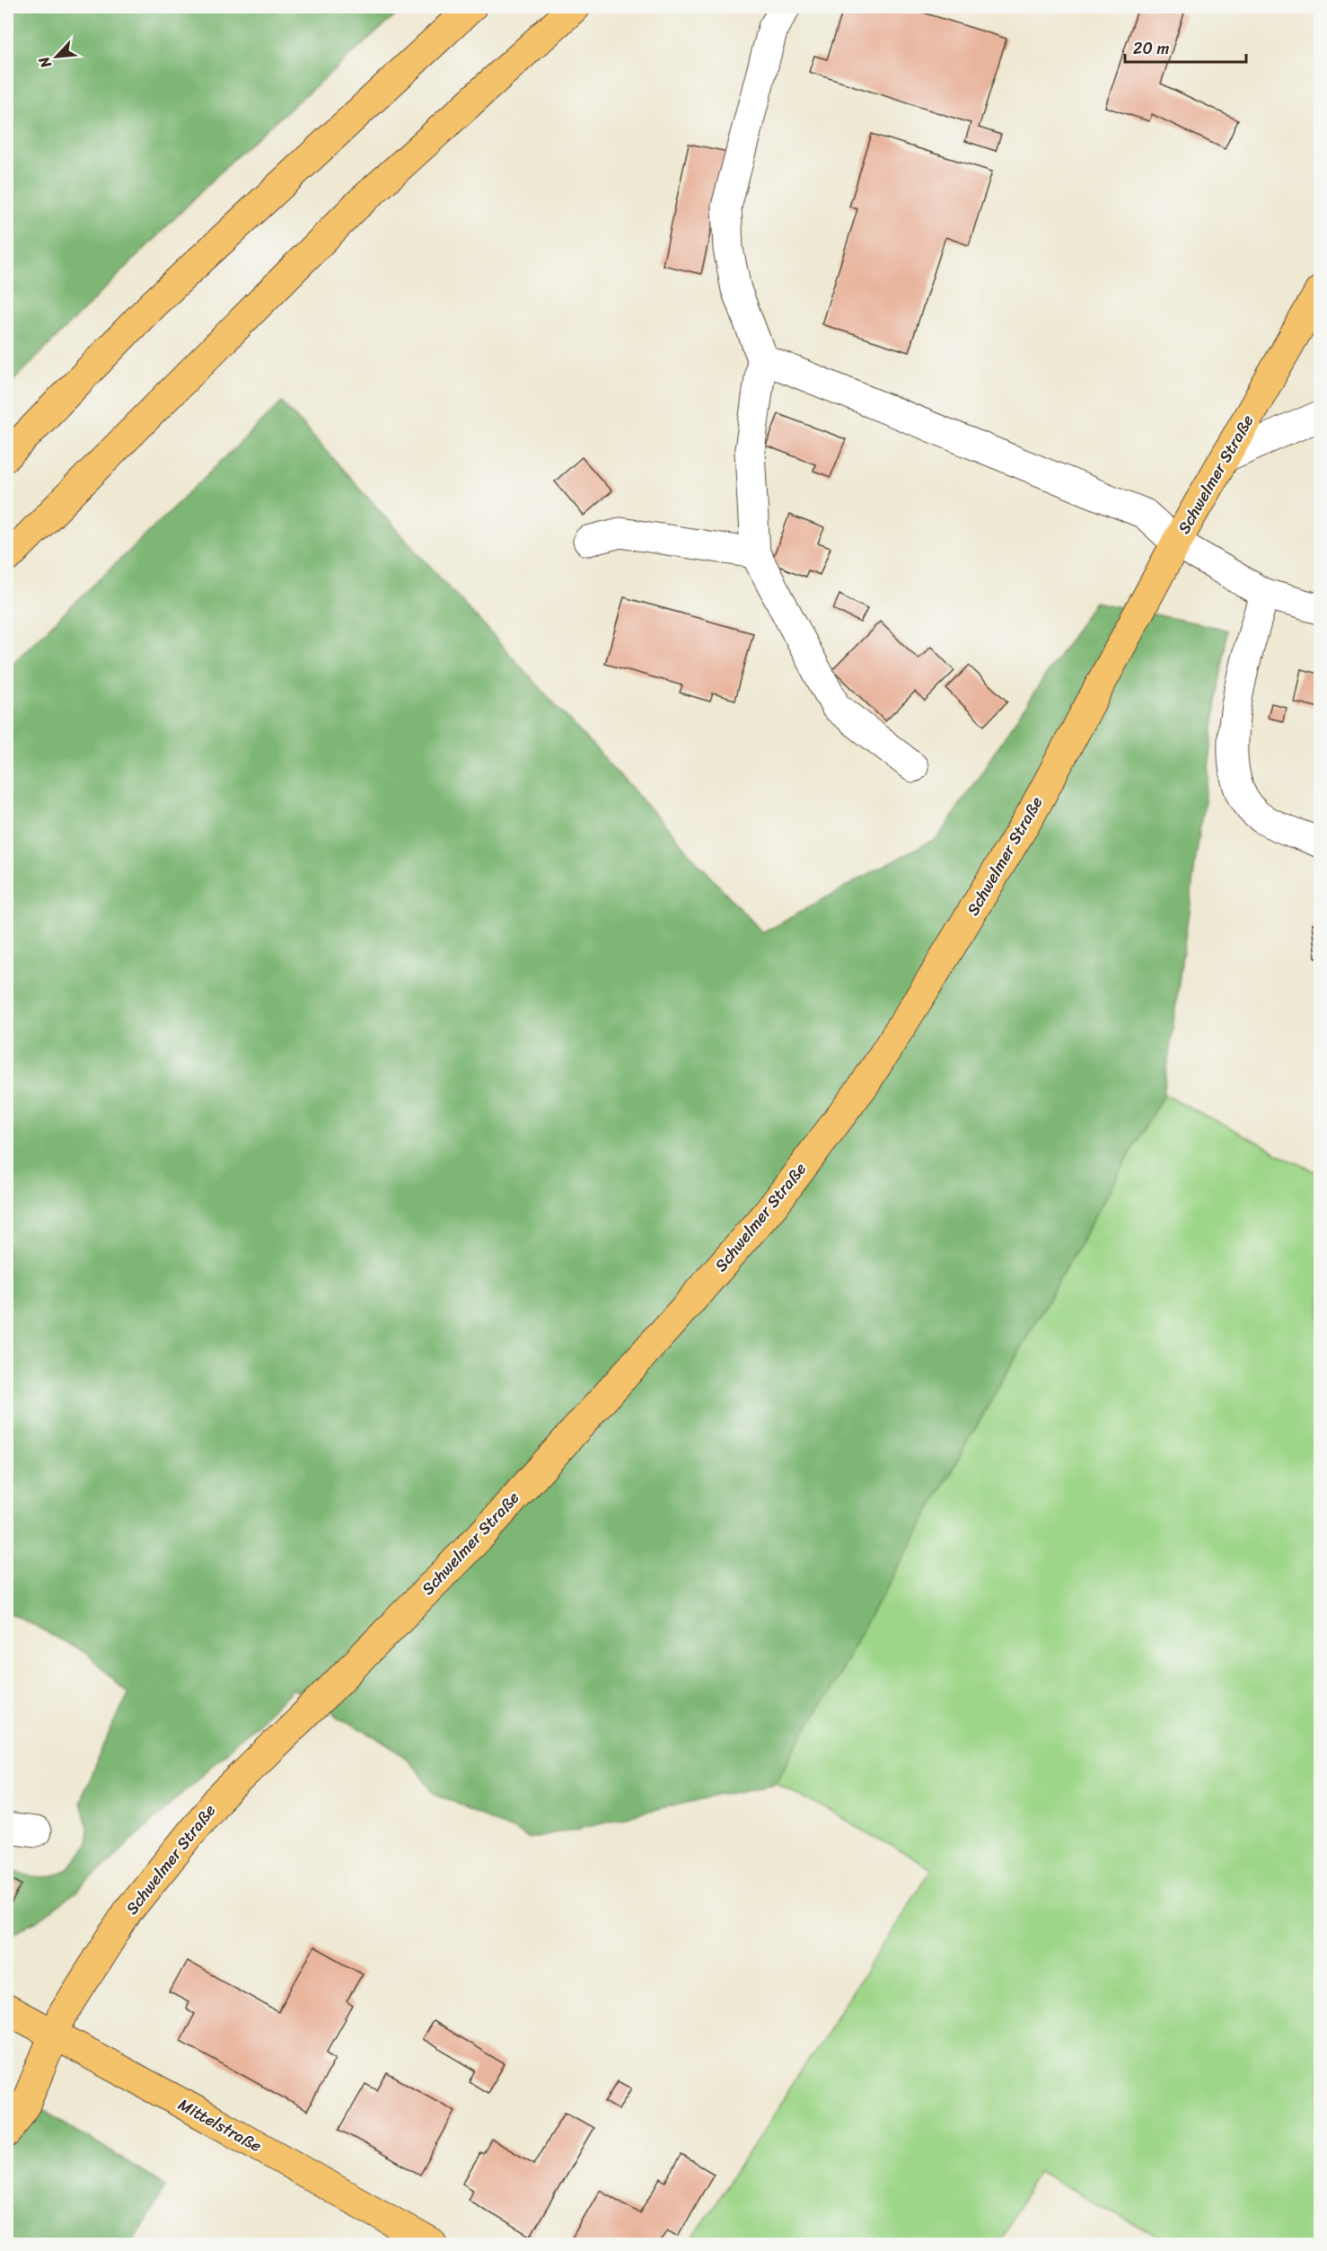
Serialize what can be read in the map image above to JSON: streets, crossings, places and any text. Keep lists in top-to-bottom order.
{
  "streets": {
    "main road": ["Schwelmer Straße", "Mittelstraße"]
  },
  "crossings": [
    ["Schwelmer Straße", "Mittelstraße"]
  ],
  "scale_bar": "20 m",
  "north": "bottom left"
}
